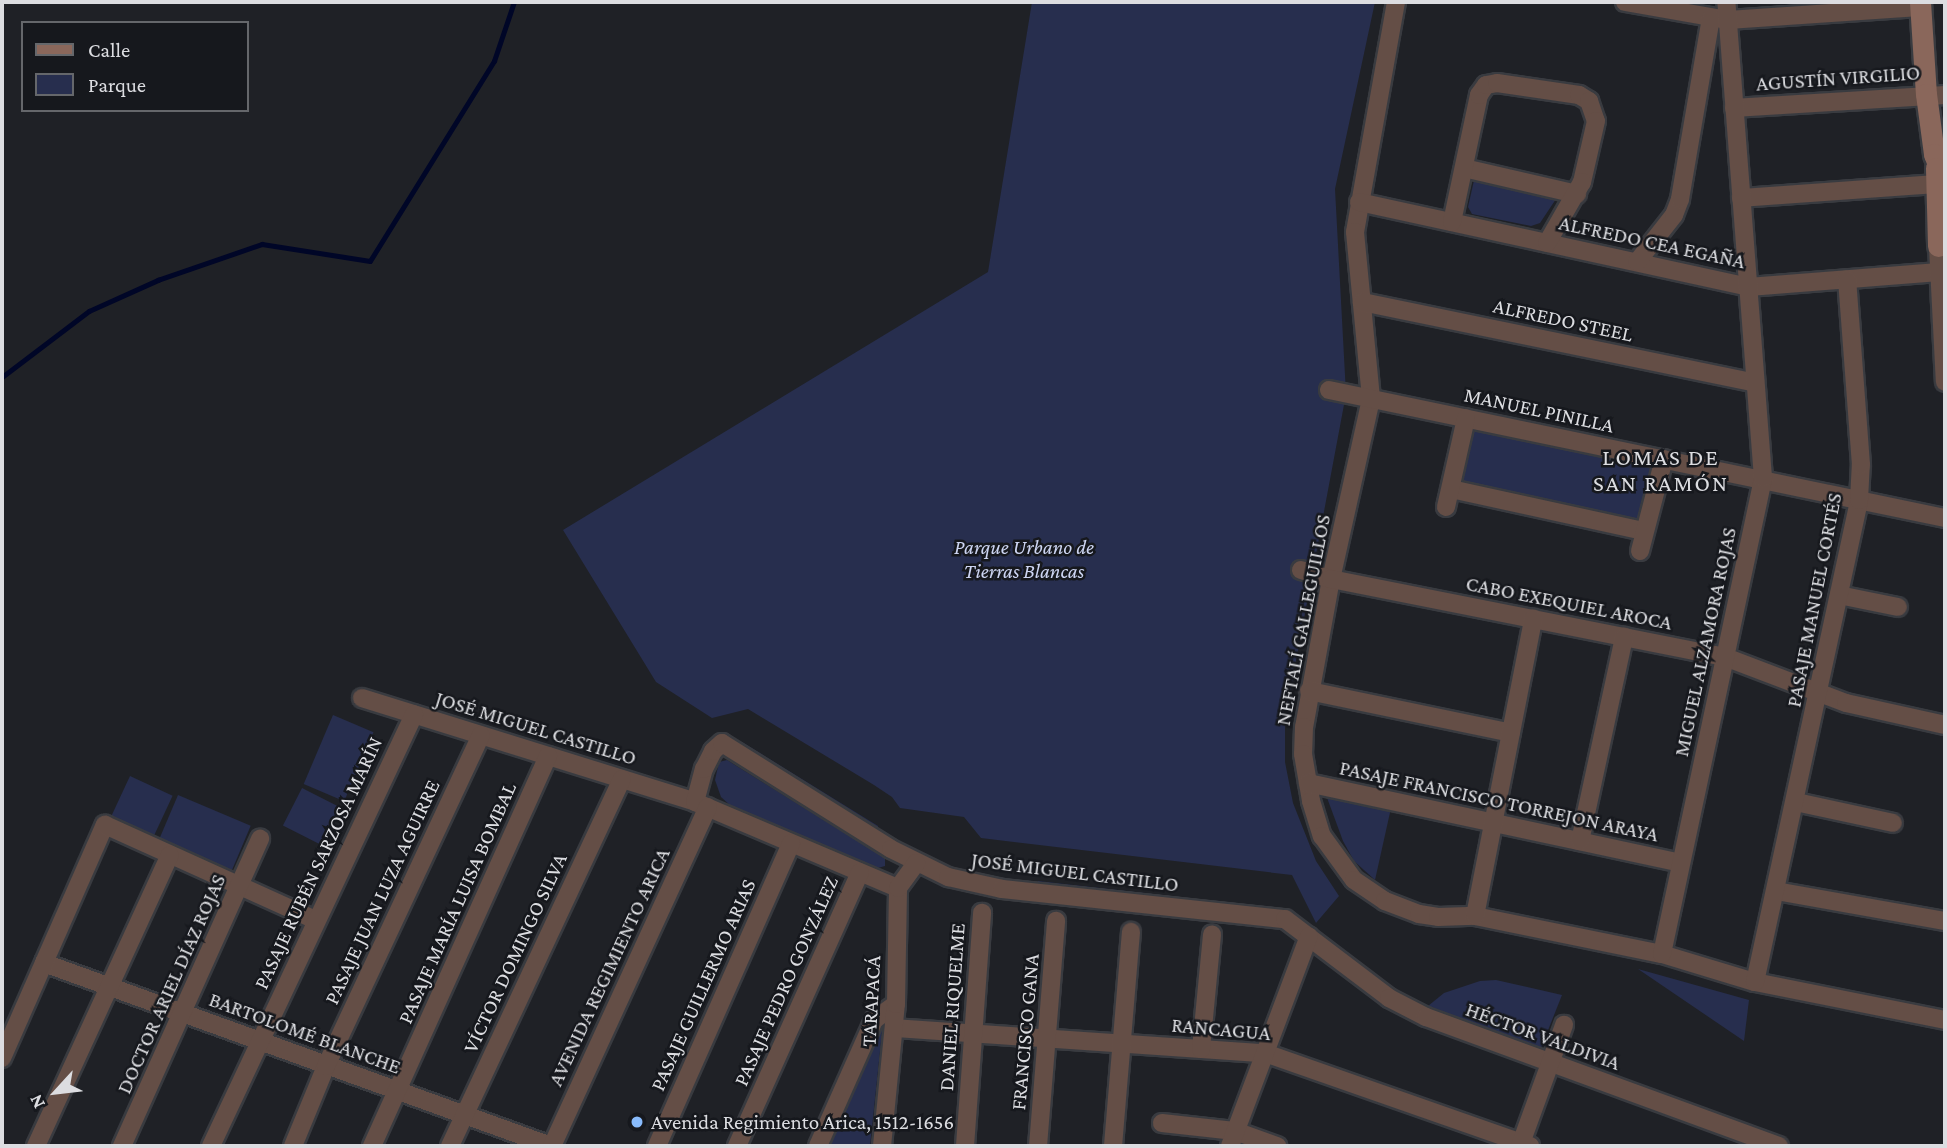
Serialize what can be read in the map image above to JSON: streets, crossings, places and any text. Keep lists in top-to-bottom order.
{
  "streets": {
    "street": [
      "AGUSTÍN VIRGILIO",
      "ALFREDO CEA EGAÑA",
      "ALFREDO STEEL",
      "MANUEL PINILLA",
      "PASAJE MANUEL CORTÉS",
      "CABO EXEQUIEL AROCA",
      "NEFTALÍ GALLEGUILLOS",
      "MIGUEL ALZAMORA ROJAS",
      "JOSÉ MIGUEL CASTILLO",
      "PASAJE FRANCISCO TORREJON ARAYA",
      "PASAJE RUBÉN SARZOSA MARÍN",
      "PASAJE JUAN LUZA AGUIRRE",
      "PASAJE MARÍA LUISA BOMBAL",
      "VÍCTOR DOMINGO SILVA",
      "AVENIDA REGIMIENTO ARICA",
      "PASAJE PEDRO GONZÁLEZ",
      "DOCTOR ARIEL DÍAZ ROJAS",
      "PASAJE GUILLERMO ARIAS",
      "TARAPACÁ",
      "DANIEL RIQUELME",
      "RANCAGUA",
      "FRANCISCO GANA",
      "BARTOLOMÉ BLANCHE",
      "HÉCTOR VALDIVIA"
    ]
  },
  "crossings": [
    ["AGUSTÍN VIRGILIO", "MIGUEL ALZAMORA ROJAS"],
    ["ALFREDO CEA EGAÑA", "PASAJE MANUEL CORTÉS"],
    ["ALFREDO CEA EGAÑA", "NEFTALÍ GALLEGUILLOS"],
    ["ALFREDO CEA EGAÑA", "MIGUEL ALZAMORA ROJAS"],
    ["ALFREDO STEEL", "NEFTALÍ GALLEGUILLOS"],
    ["ALFREDO STEEL", "MIGUEL ALZAMORA ROJAS"],
    ["MANUEL PINILLA", "PASAJE MANUEL CORTÉS"],
    ["MANUEL PINILLA", "NEFTALÍ GALLEGUILLOS"],
    ["MANUEL PINILLA", "MIGUEL ALZAMORA ROJAS"],
    ["PASAJE MANUEL CORTÉS", "CABO EXEQUIEL AROCA"],
    ["PASAJE MANUEL CORTÉS", "NEFTALÍ GALLEGUILLOS"],
    ["CABO EXEQUIEL AROCA", "NEFTALÍ GALLEGUILLOS"],
    ["CABO EXEQUIEL AROCA", "MIGUEL ALZAMORA ROJAS"],
    ["NEFTALÍ GALLEGUILLOS", "MIGUEL ALZAMORA ROJAS"],
    ["NEFTALÍ GALLEGUILLOS", "PASAJE FRANCISCO TORREJON ARAYA"],
    ["MIGUEL ALZAMORA ROJAS", "PASAJE FRANCISCO TORREJON ARAYA"],
    ["JOSÉ MIGUEL CASTILLO", "PASAJE RUBÉN SARZOSA MARÍN"],
    ["JOSÉ MIGUEL CASTILLO", "PASAJE JUAN LUZA AGUIRRE"],
    ["JOSÉ MIGUEL CASTILLO", "PASAJE MARÍA LUISA BOMBAL"],
    ["JOSÉ MIGUEL CASTILLO", "VÍCTOR DOMINGO SILVA"],
    ["JOSÉ MIGUEL CASTILLO", "AVENIDA REGIMIENTO ARICA"],
    ["JOSÉ MIGUEL CASTILLO", "PASAJE PEDRO GONZÁLEZ"],
    ["JOSÉ MIGUEL CASTILLO", "PASAJE GUILLERMO ARIAS"],
    ["JOSÉ MIGUEL CASTILLO", "TARAPACÁ"],
    ["JOSÉ MIGUEL CASTILLO", "HÉCTOR VALDIVIA"],
    ["PASAJE RUBÉN SARZOSA MARÍN", "BARTOLOMÉ BLANCHE"],
    ["PASAJE JUAN LUZA AGUIRRE", "BARTOLOMÉ BLANCHE"],
    ["PASAJE MARÍA LUISA BOMBAL", "BARTOLOMÉ BLANCHE"],
    ["VÍCTOR DOMINGO SILVA", "BARTOLOMÉ BLANCHE"],
    ["AVENIDA REGIMIENTO ARICA", "BARTOLOMÉ BLANCHE"],
    ["DOCTOR ARIEL DÍAZ ROJAS", "BARTOLOMÉ BLANCHE"],
    ["TARAPACÁ", "RANCAGUA"],
    ["DANIEL RIQUELME", "RANCAGUA"],
    ["RANCAGUA", "FRANCISCO GANA"]
  ],
  "districts": ["LOMAS DE SAN RAMÓN"],
  "parks": ["Parque Urbano de Tierras Blancas"],
  "places": ["Avenida Regimiento Arica, 1512-1656"],
  "legend": ["Calle", "Parque"],
  "north": "bottom left"
}
